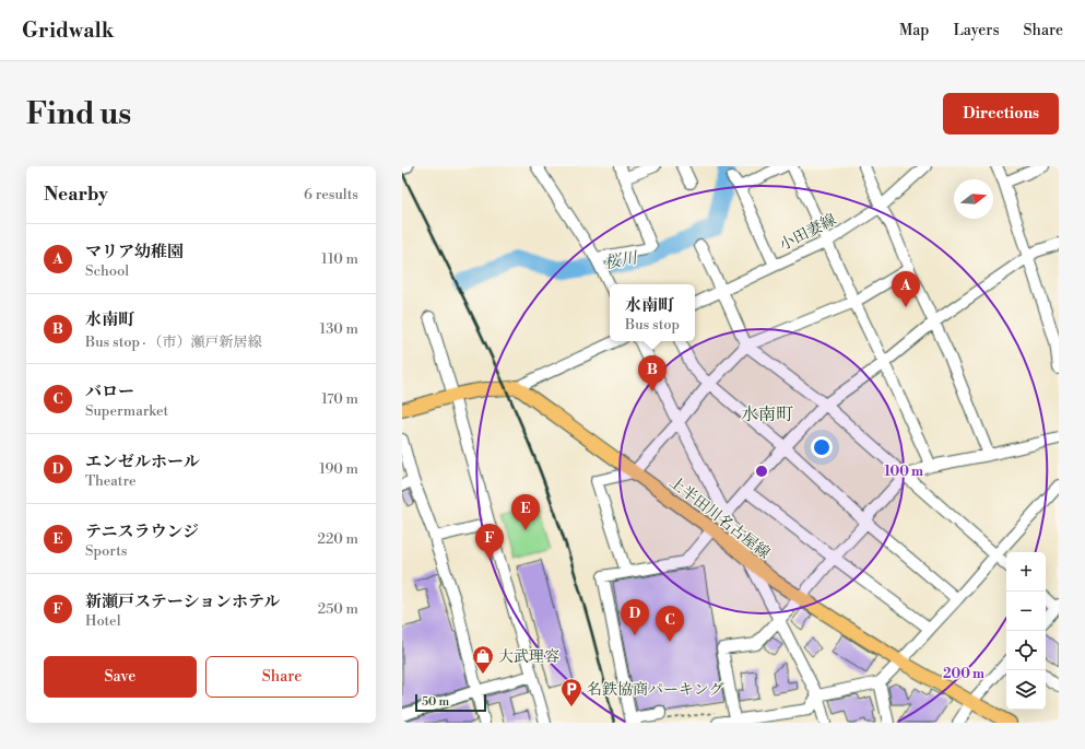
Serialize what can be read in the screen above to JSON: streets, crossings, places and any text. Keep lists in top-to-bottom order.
{
  "streets": {
    "main road": ["上半田川名古屋線"],
    "street": ["小田妻線"]
  },
  "districts": ["水南町"],
  "water": ["桜川"],
  "places": {
    "shop": ["大武理容"],
    "parking": ["名鉄協商パーキング"]
  },
  "scale_bar": "50 m",
  "north": "right",
  "page": {
    "header": "Gridwalk",
    "nav": ["Map", "Layers", "Share"],
    "buttons": [
      "Directions",
      ["Save", "Share"]
    ],
    "title": "Find us",
    "heading": ["Nearby", "6 results"],
    "list": [
      {
        "mark": "A",
        "name": "マリア幼稚園",
        "note": "School",
        "value": "110 m"
      },
      {
        "mark": "B",
        "name": "水南町",
        "note": "Bus stop · （市）瀬戸新居線",
        "value": "130 m"
      },
      {
        "mark": "C",
        "name": "バロー",
        "note": "Supermarket",
        "value": "170 m"
      },
      {
        "mark": "D",
        "name": "エンゼルホール",
        "note": "Theatre",
        "value": "190 m"
      },
      {
        "mark": "E",
        "name": "テニスラウンジ",
        "note": "Sports",
        "value": "220 m"
      },
      {
        "mark": "F",
        "name": "新瀬戸ステーションホテル",
        "note": "Hotel",
        "value": "250 m"
      }
    ],
    "pins": [
      "A",
      "B",
      "E",
      "F",
      "D",
      "C"
    ],
    "popup": ["水南町", "Bus stop"],
    "map_buttons": ["+", "−"],
    "scale": "50 m"
  },
  "rings": ["100 m", "200 m"]
}
